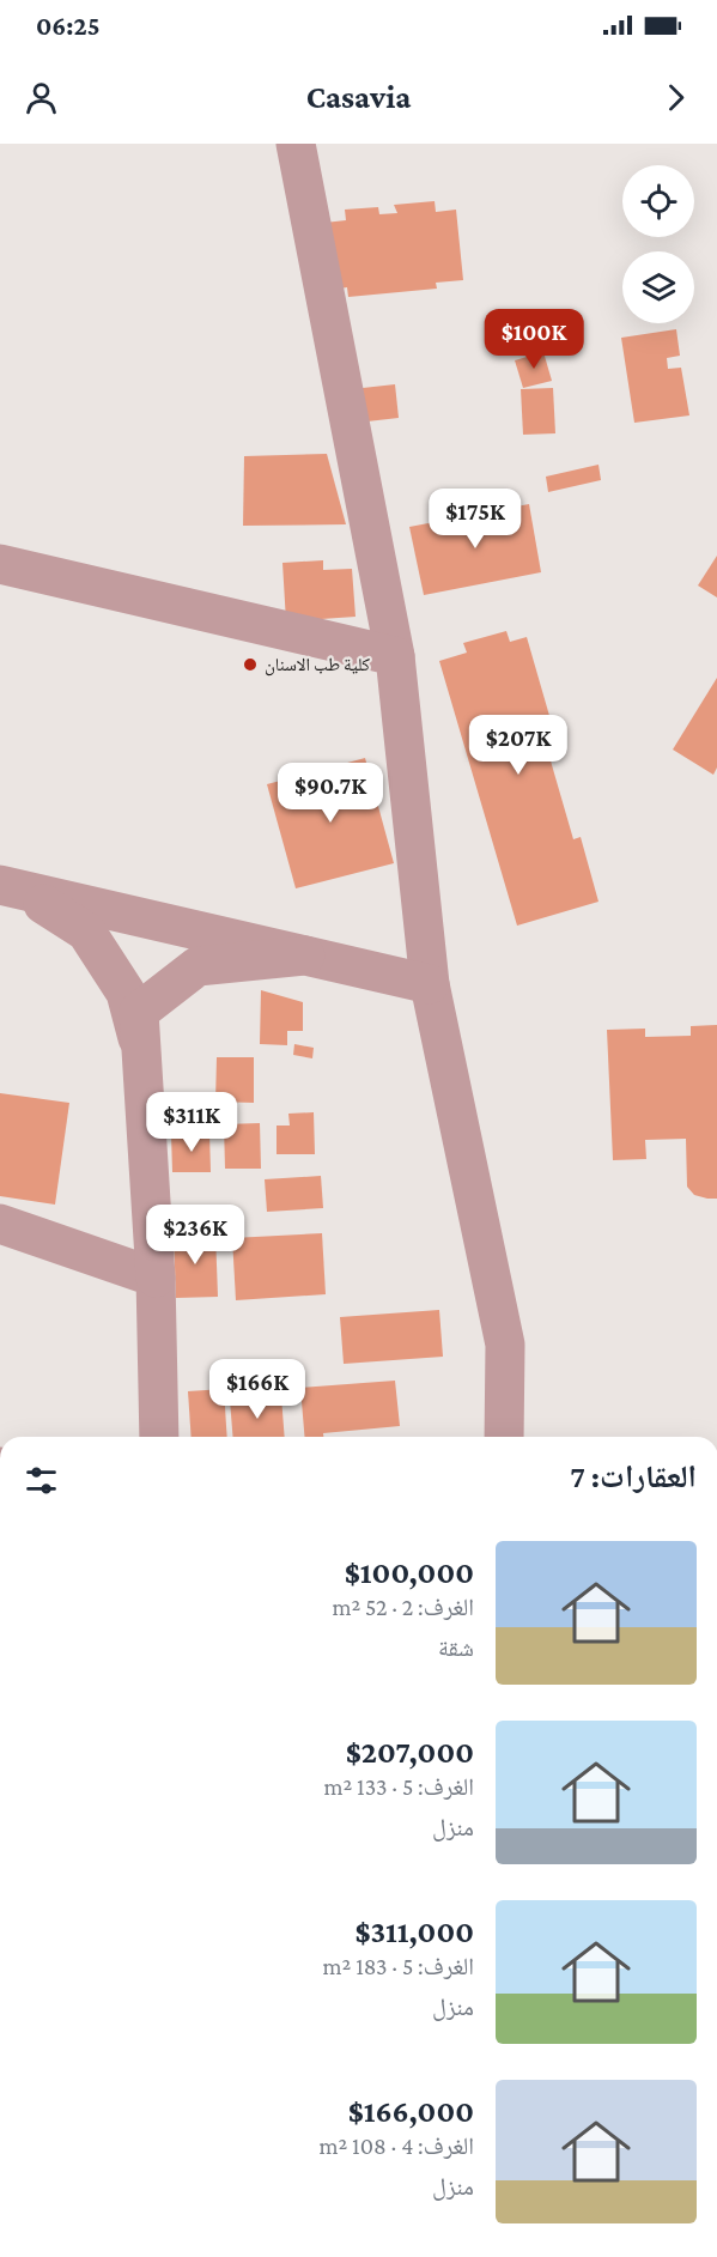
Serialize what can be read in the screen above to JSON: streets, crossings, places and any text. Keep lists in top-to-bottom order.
{
  "places": ["كلية طب الاسنان"],
  "page": {
    "status": "06:25",
    "header": "Casavia",
    "price": [
      "$100K",
      "$175K",
      "$207K",
      "$90.7K",
      "$311K",
      "$236K",
      "$166K"
    ],
    "heading": "العقارات: 7",
    "list": [
      {
        "name": "$100,000",
        "note": "الغرف: 2 · 52 m² · شقة"
      },
      {
        "name": "$207,000",
        "note": "الغرف: 5 · 133 m² · منزل"
      },
      {
        "name": "$311,000",
        "note": "الغرف: 5 · 183 m² · منزل"
      },
      {
        "name": "$166,000",
        "note": "الغرف: 4 · 108 m² · منزل"
      }
    ]
  }
}
